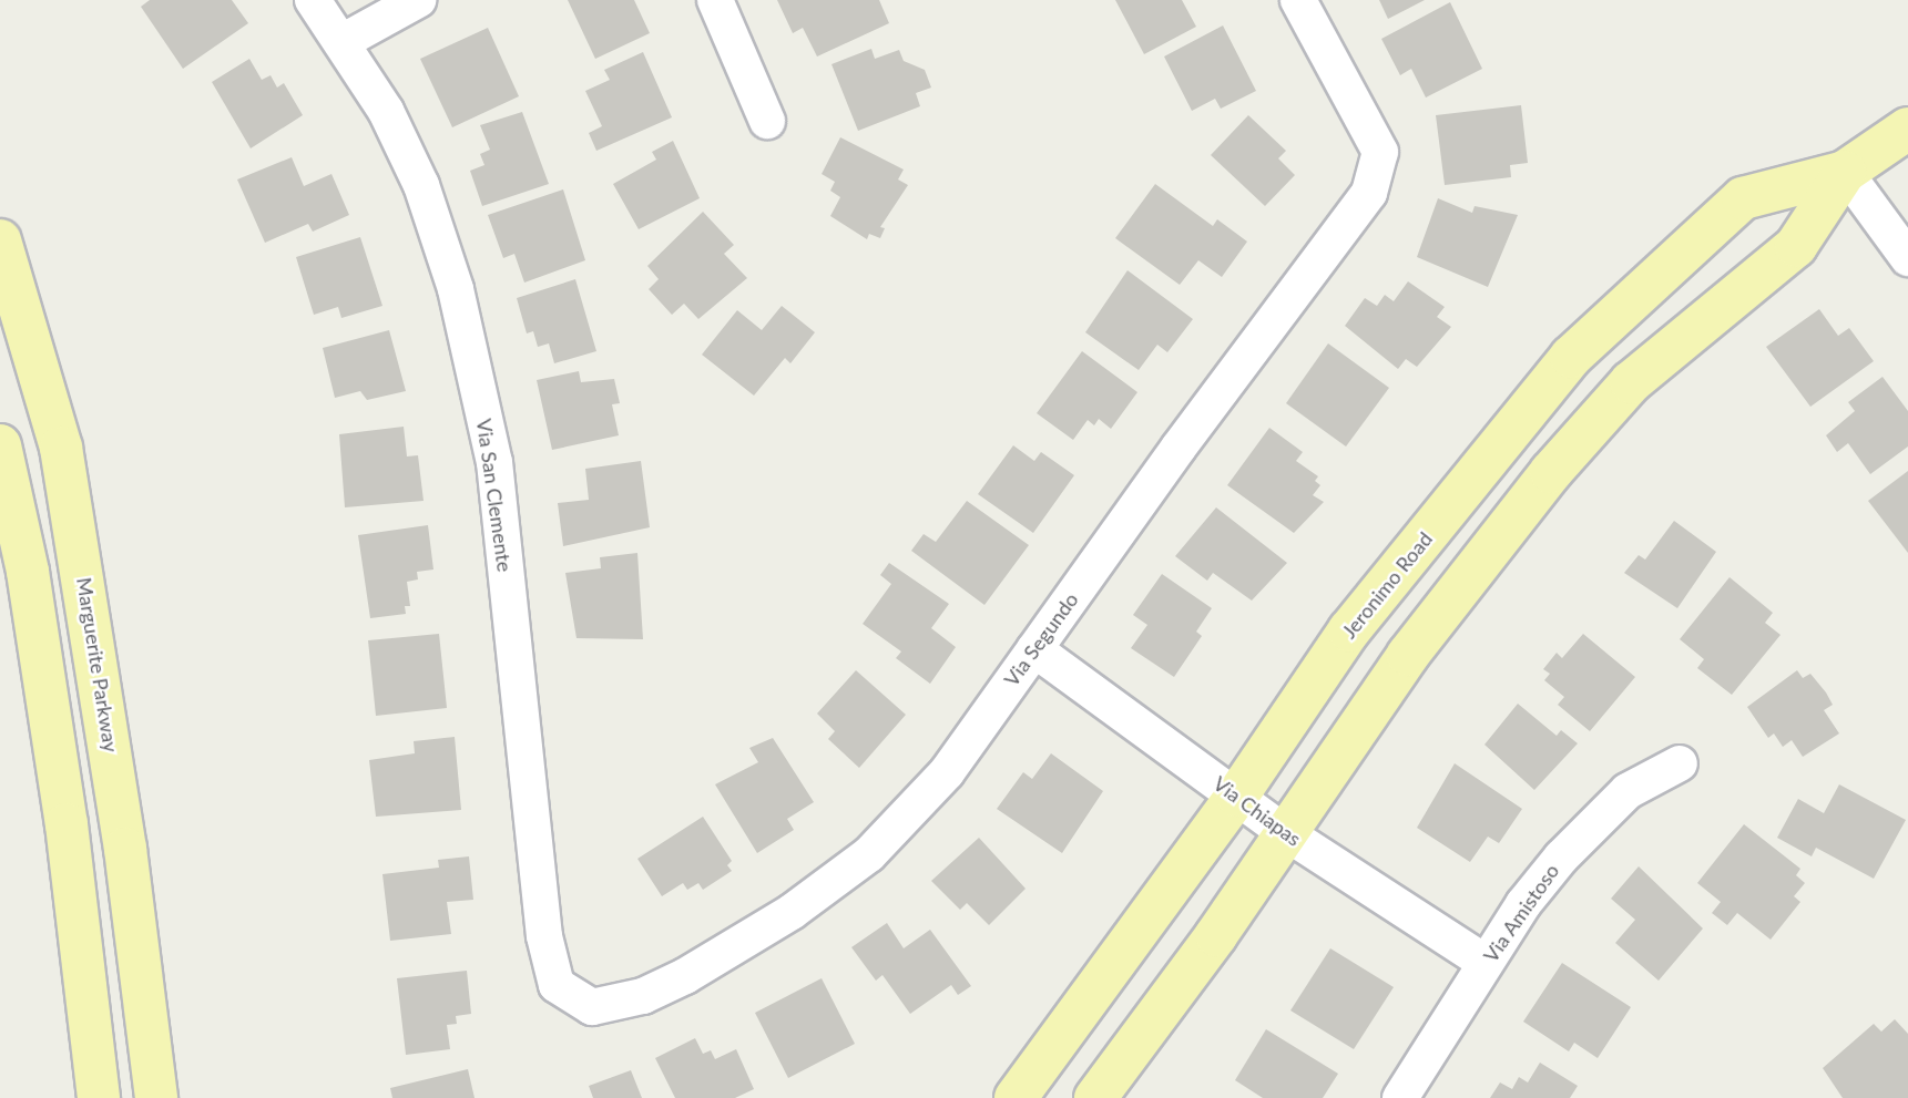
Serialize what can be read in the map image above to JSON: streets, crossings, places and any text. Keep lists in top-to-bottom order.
{
  "streets": {
    "main road": ["Jeronimo Road", "Marguerite Parkway"],
    "street": [
      "Via San Clemente",
      "Via Segundo",
      "Via Chiapas",
      "Via Amistoso"
    ]
  },
  "crossings": [
    ["Via San Clemente", "Via Segundo"],
    ["Jeronimo Road", "Via Chiapas"],
    ["Via Segundo", "Via Chiapas"],
    ["Via Chiapas", "Via Amistoso"]
  ]
}
